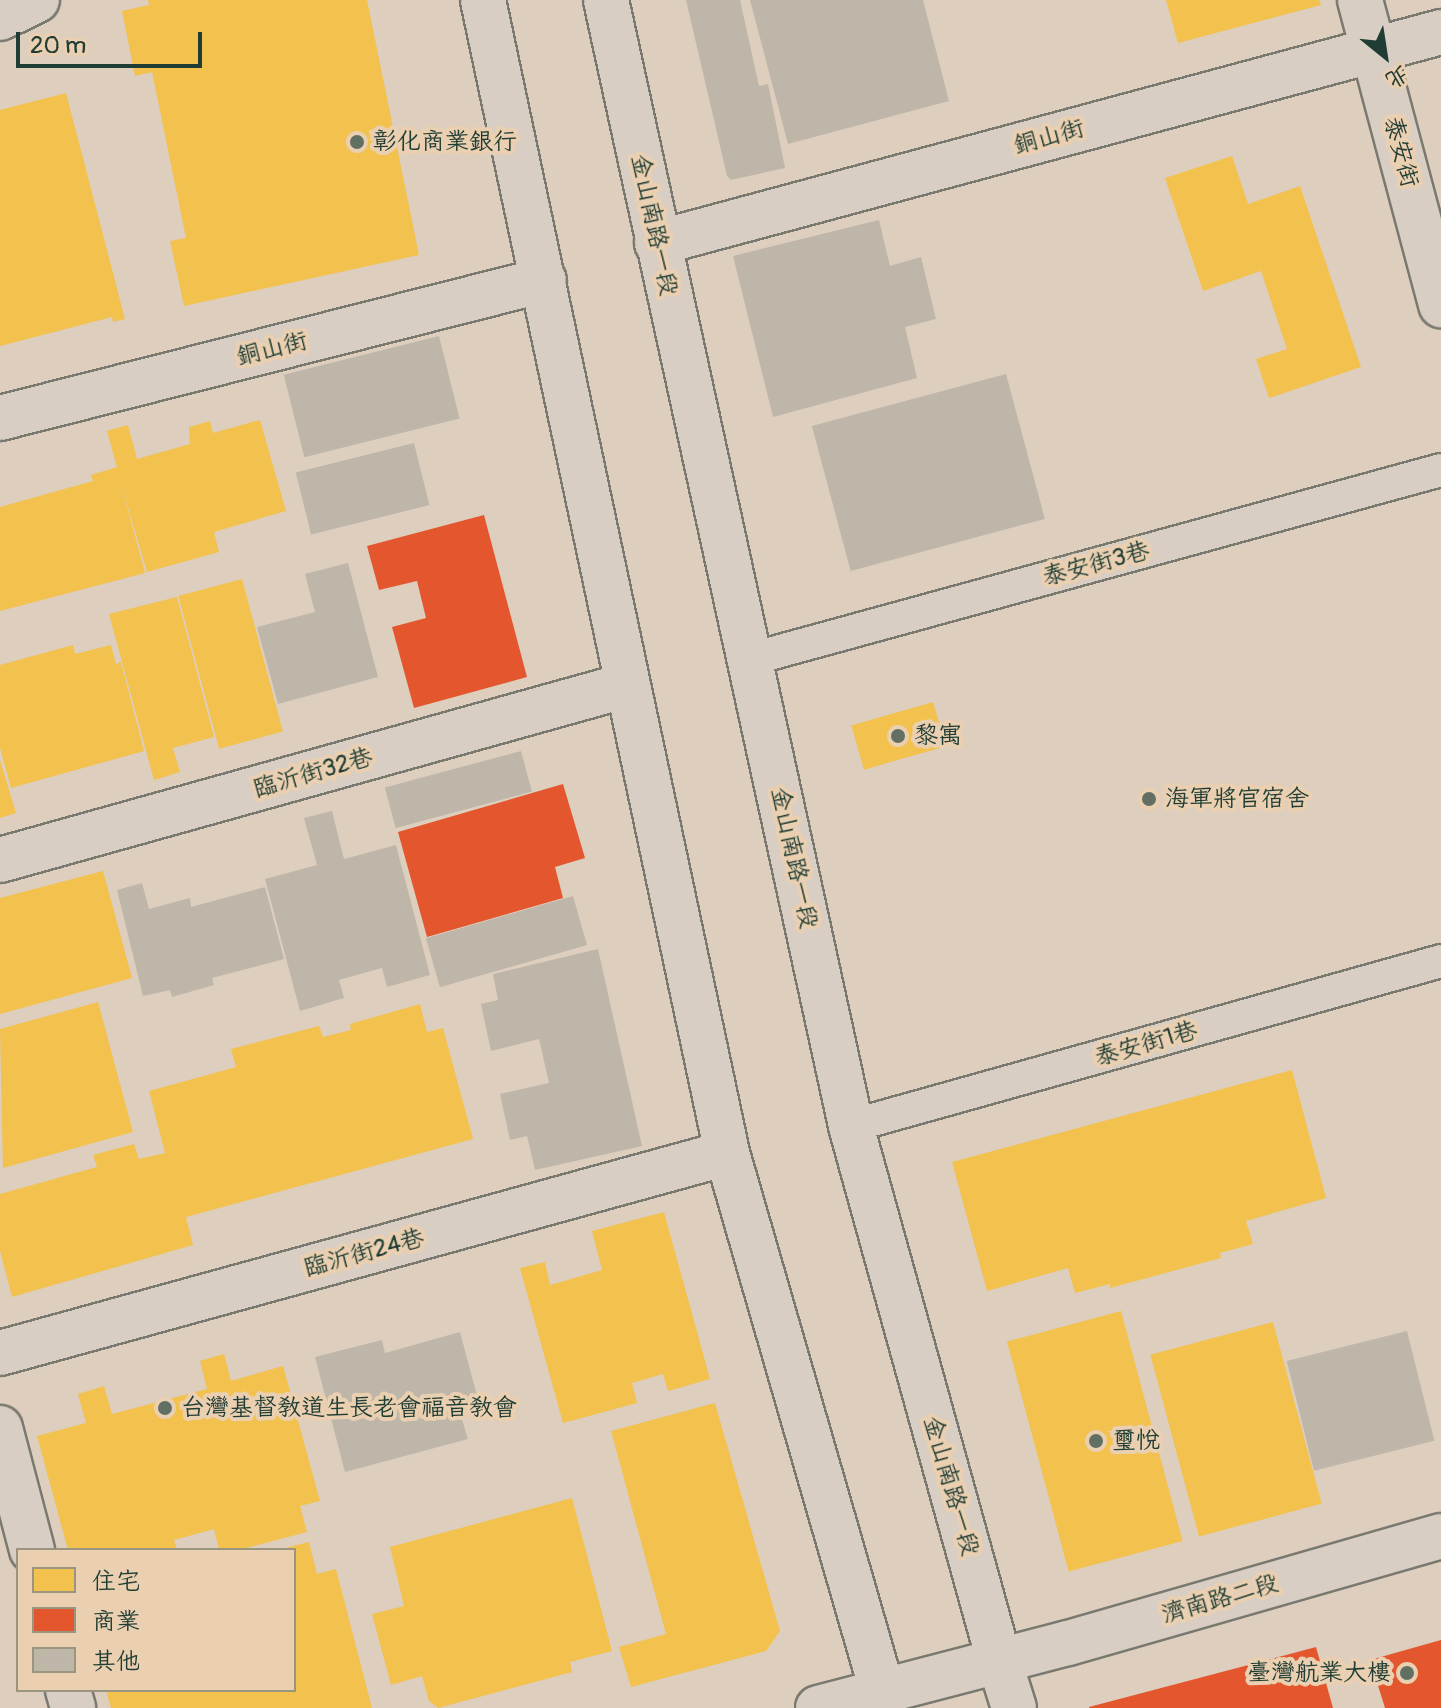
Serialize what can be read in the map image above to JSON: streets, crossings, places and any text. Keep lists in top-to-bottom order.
{
  "streets": {
    "street": [
      "銅山街",
      "泰安街",
      "金山南路一段",
      "臨沂街32巷",
      "臨沂街24巷",
      "濟南路二段"
    ],
    "lane": ["泰安街3巷", "泰安街1巷"]
  },
  "crossings": [
    ["銅山街", "泰安街"],
    ["銅山街", "金山南路一段"],
    ["金山南路一段", "泰安街3巷"],
    ["金山南路一段", "泰安街1巷"],
    ["金山南路一段", "濟南路二段"]
  ],
  "places": [
    "彰化商業銀行",
    "黎寓",
    "海軍將官宿舍",
    "台灣基督教道生長老會福音教會",
    "璽悅",
    "臺灣航業大樓"
  ],
  "legend": ["住宅", "商業", "其他"],
  "scale_bar": "20 m",
  "north": "bottom right"
}
